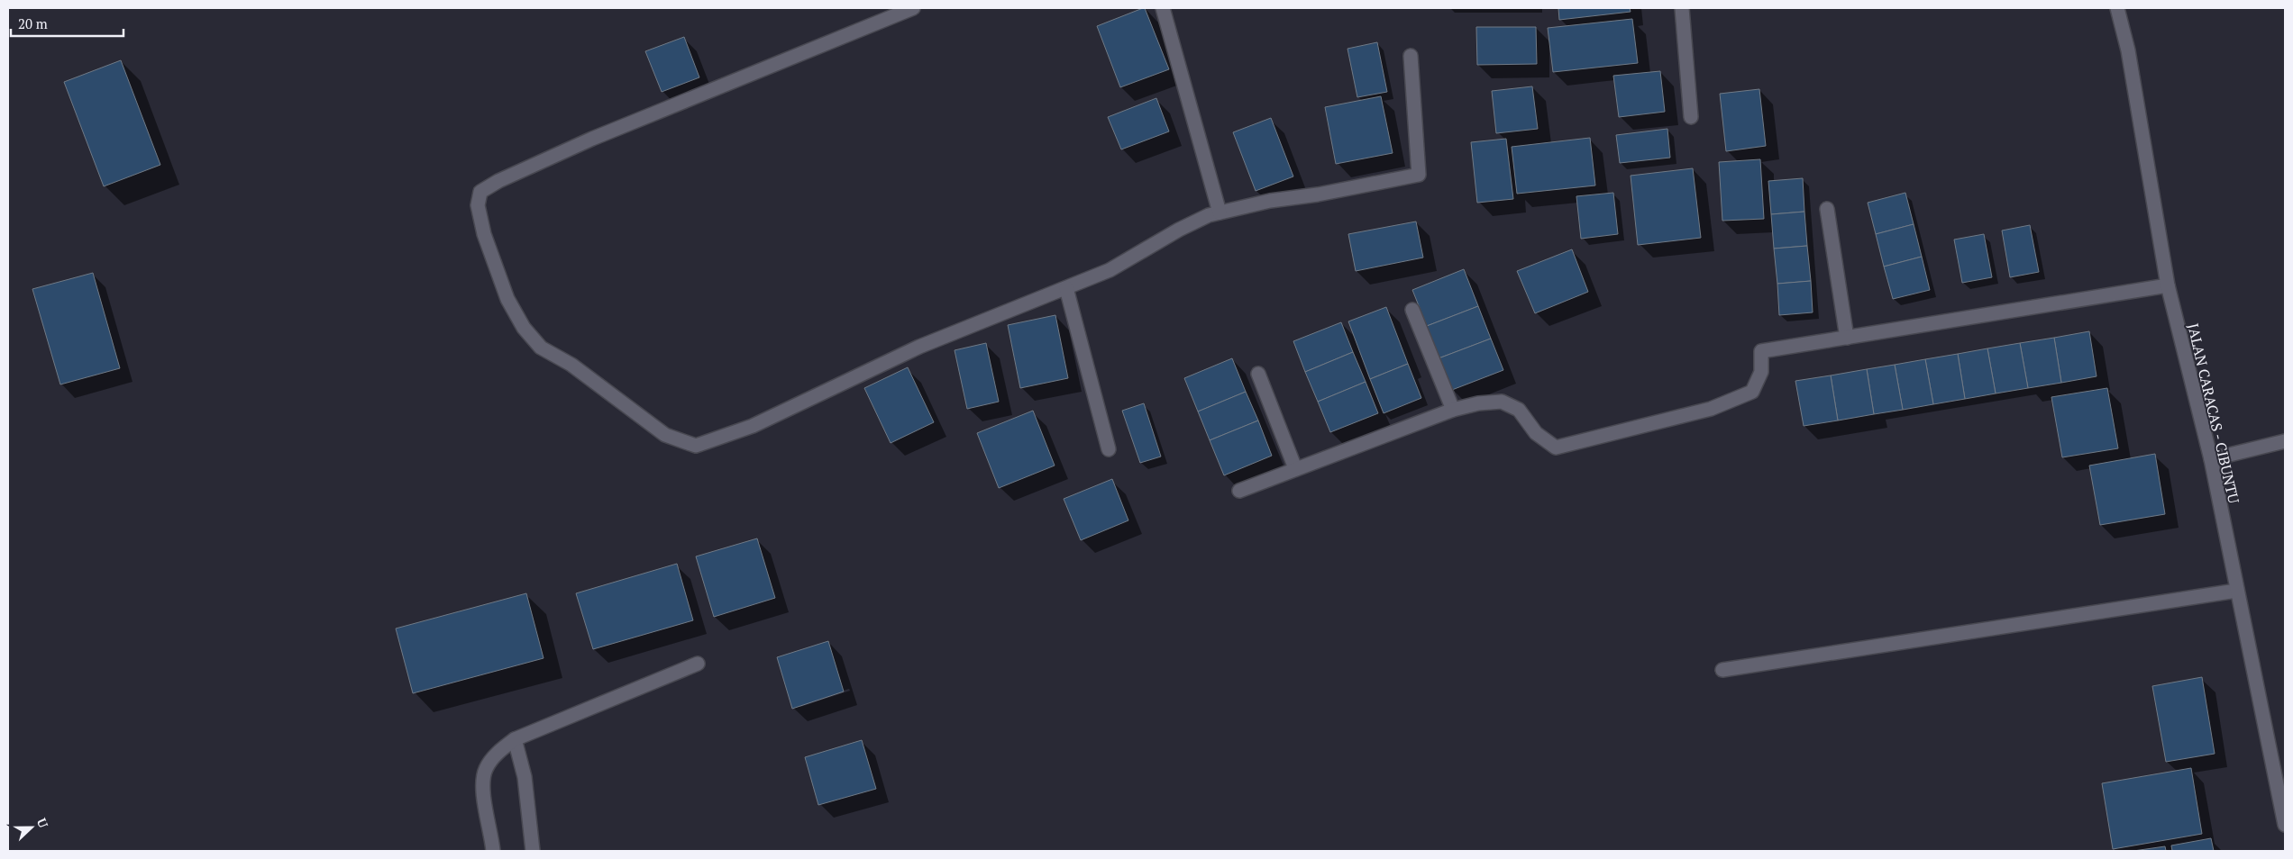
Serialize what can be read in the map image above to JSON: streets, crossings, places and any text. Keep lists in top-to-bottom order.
{
  "streets": {
    "street": ["JALAN CARACAS - CIBUNTU"]
  },
  "scale_bar": "20 m",
  "north": "right"
}
